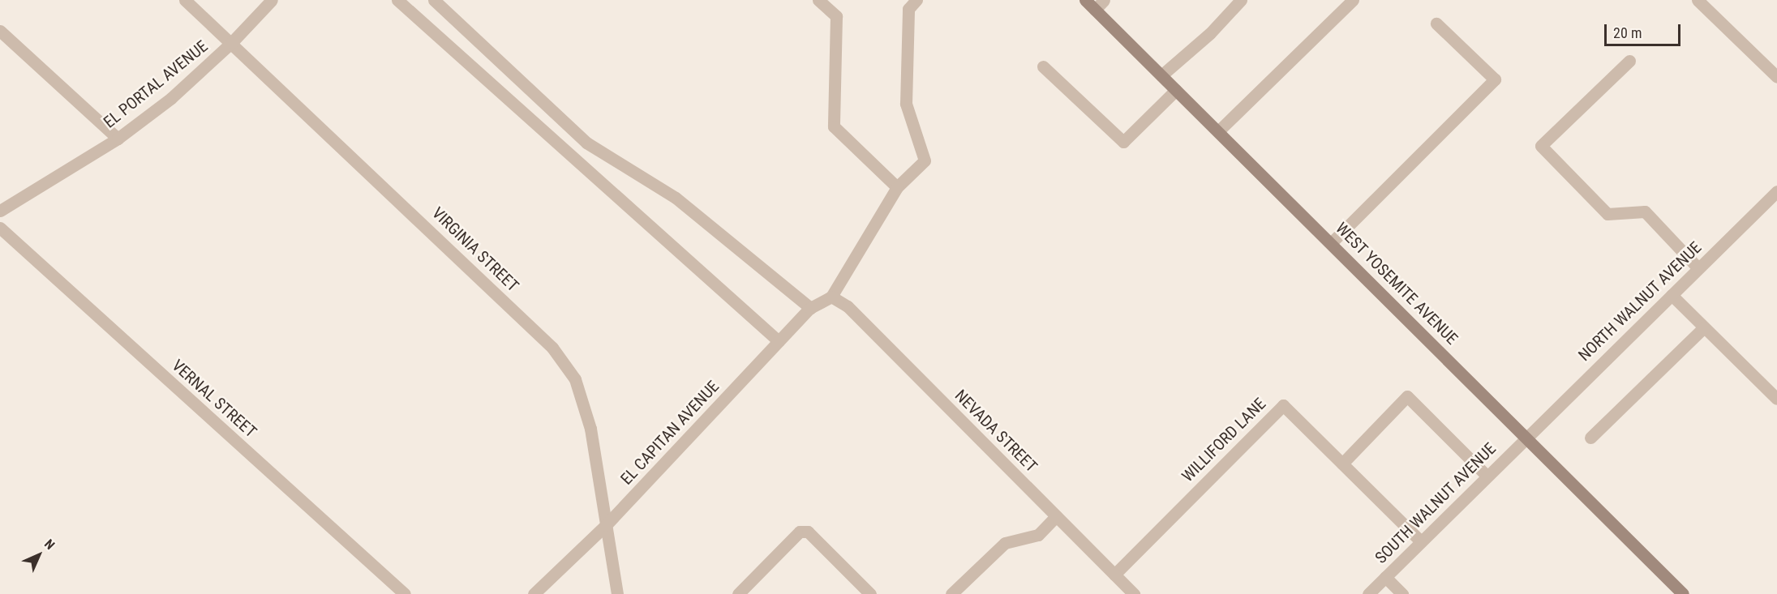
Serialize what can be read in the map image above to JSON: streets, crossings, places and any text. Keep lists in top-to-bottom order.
{
  "streets": {
    "main road": ["WEST YOSEMITE AVENUE"],
    "street": [
      "EL PORTAL AVENUE",
      "VIRGINIA STREET",
      "NORTH WALNUT AVENUE",
      "VERNAL STREET",
      "NEVADA STREET",
      "EL CAPITAN AVENUE",
      "WILLIFORD LANE",
      "SOUTH WALNUT AVENUE"
    ]
  },
  "crossings": [
    ["EL PORTAL AVENUE", "VIRGINIA STREET"],
    ["VIRGINIA STREET", "EL CAPITAN AVENUE"],
    ["WEST YOSEMITE AVENUE", "NORTH WALNUT AVENUE"],
    ["WEST YOSEMITE AVENUE", "SOUTH WALNUT AVENUE"],
    ["NORTH WALNUT AVENUE", "SOUTH WALNUT AVENUE"],
    ["NEVADA STREET", "EL CAPITAN AVENUE"],
    ["NEVADA STREET", "WILLIFORD LANE"],
    ["WILLIFORD LANE", "SOUTH WALNUT AVENUE"]
  ],
  "scale_bar": "20 m",
  "north": "top right"
}
